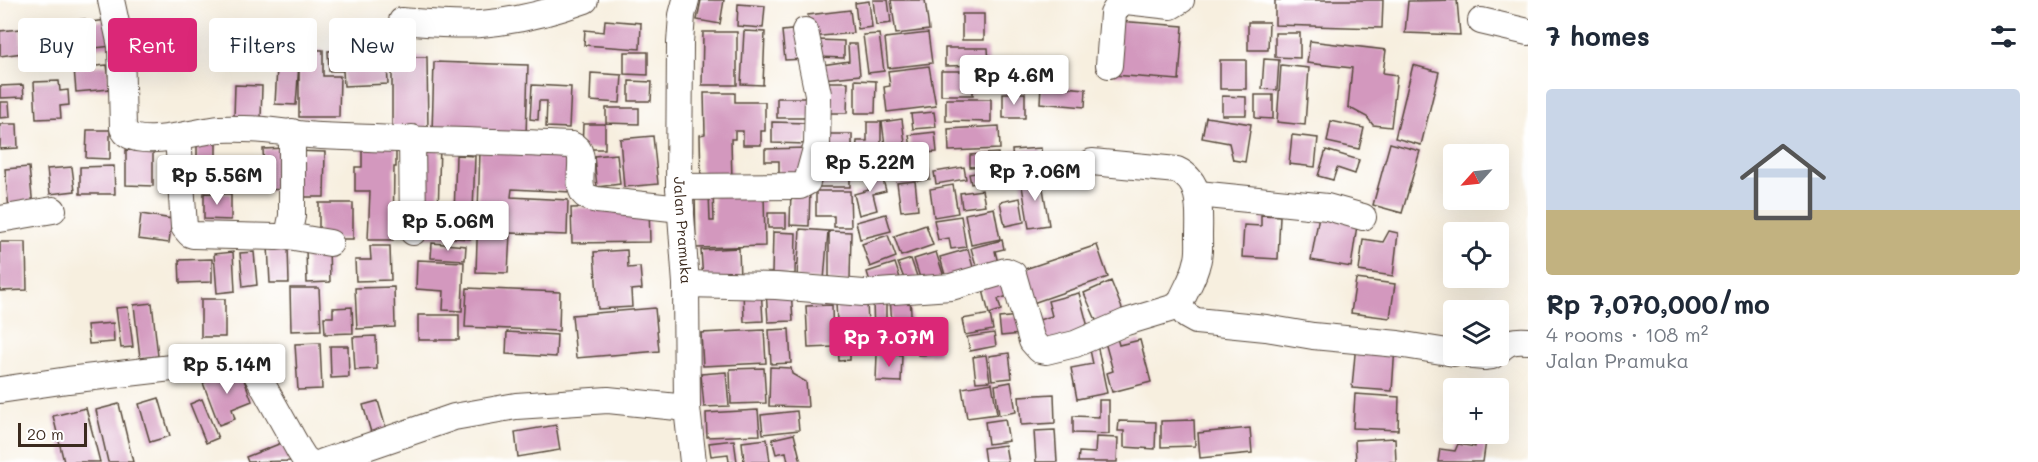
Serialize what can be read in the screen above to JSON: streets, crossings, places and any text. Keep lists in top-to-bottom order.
{
  "streets": {
    "street": ["Jalan Pramuka"]
  },
  "scale_bar": "20 m",
  "north": "bottom left",
  "page": {
    "heading": "7 homes",
    "chip": [
      "Buy",
      "Rent",
      "Filters",
      "New"
    ],
    "price": [
      "Rp 4.6M",
      "Rp 5.22M",
      "Rp 7.06M",
      "Rp 5.56M",
      "Rp 5.06M",
      "Rp 7.07M",
      "Rp 5.14M"
    ],
    "list": [
      {
        "name": "Rp 7,070,000/mo",
        "note": "4 rooms · 108 m² · Jalan Pramuka"
      }
    ],
    "map_buttons": "+",
    "scale": "20 m"
  }
}
